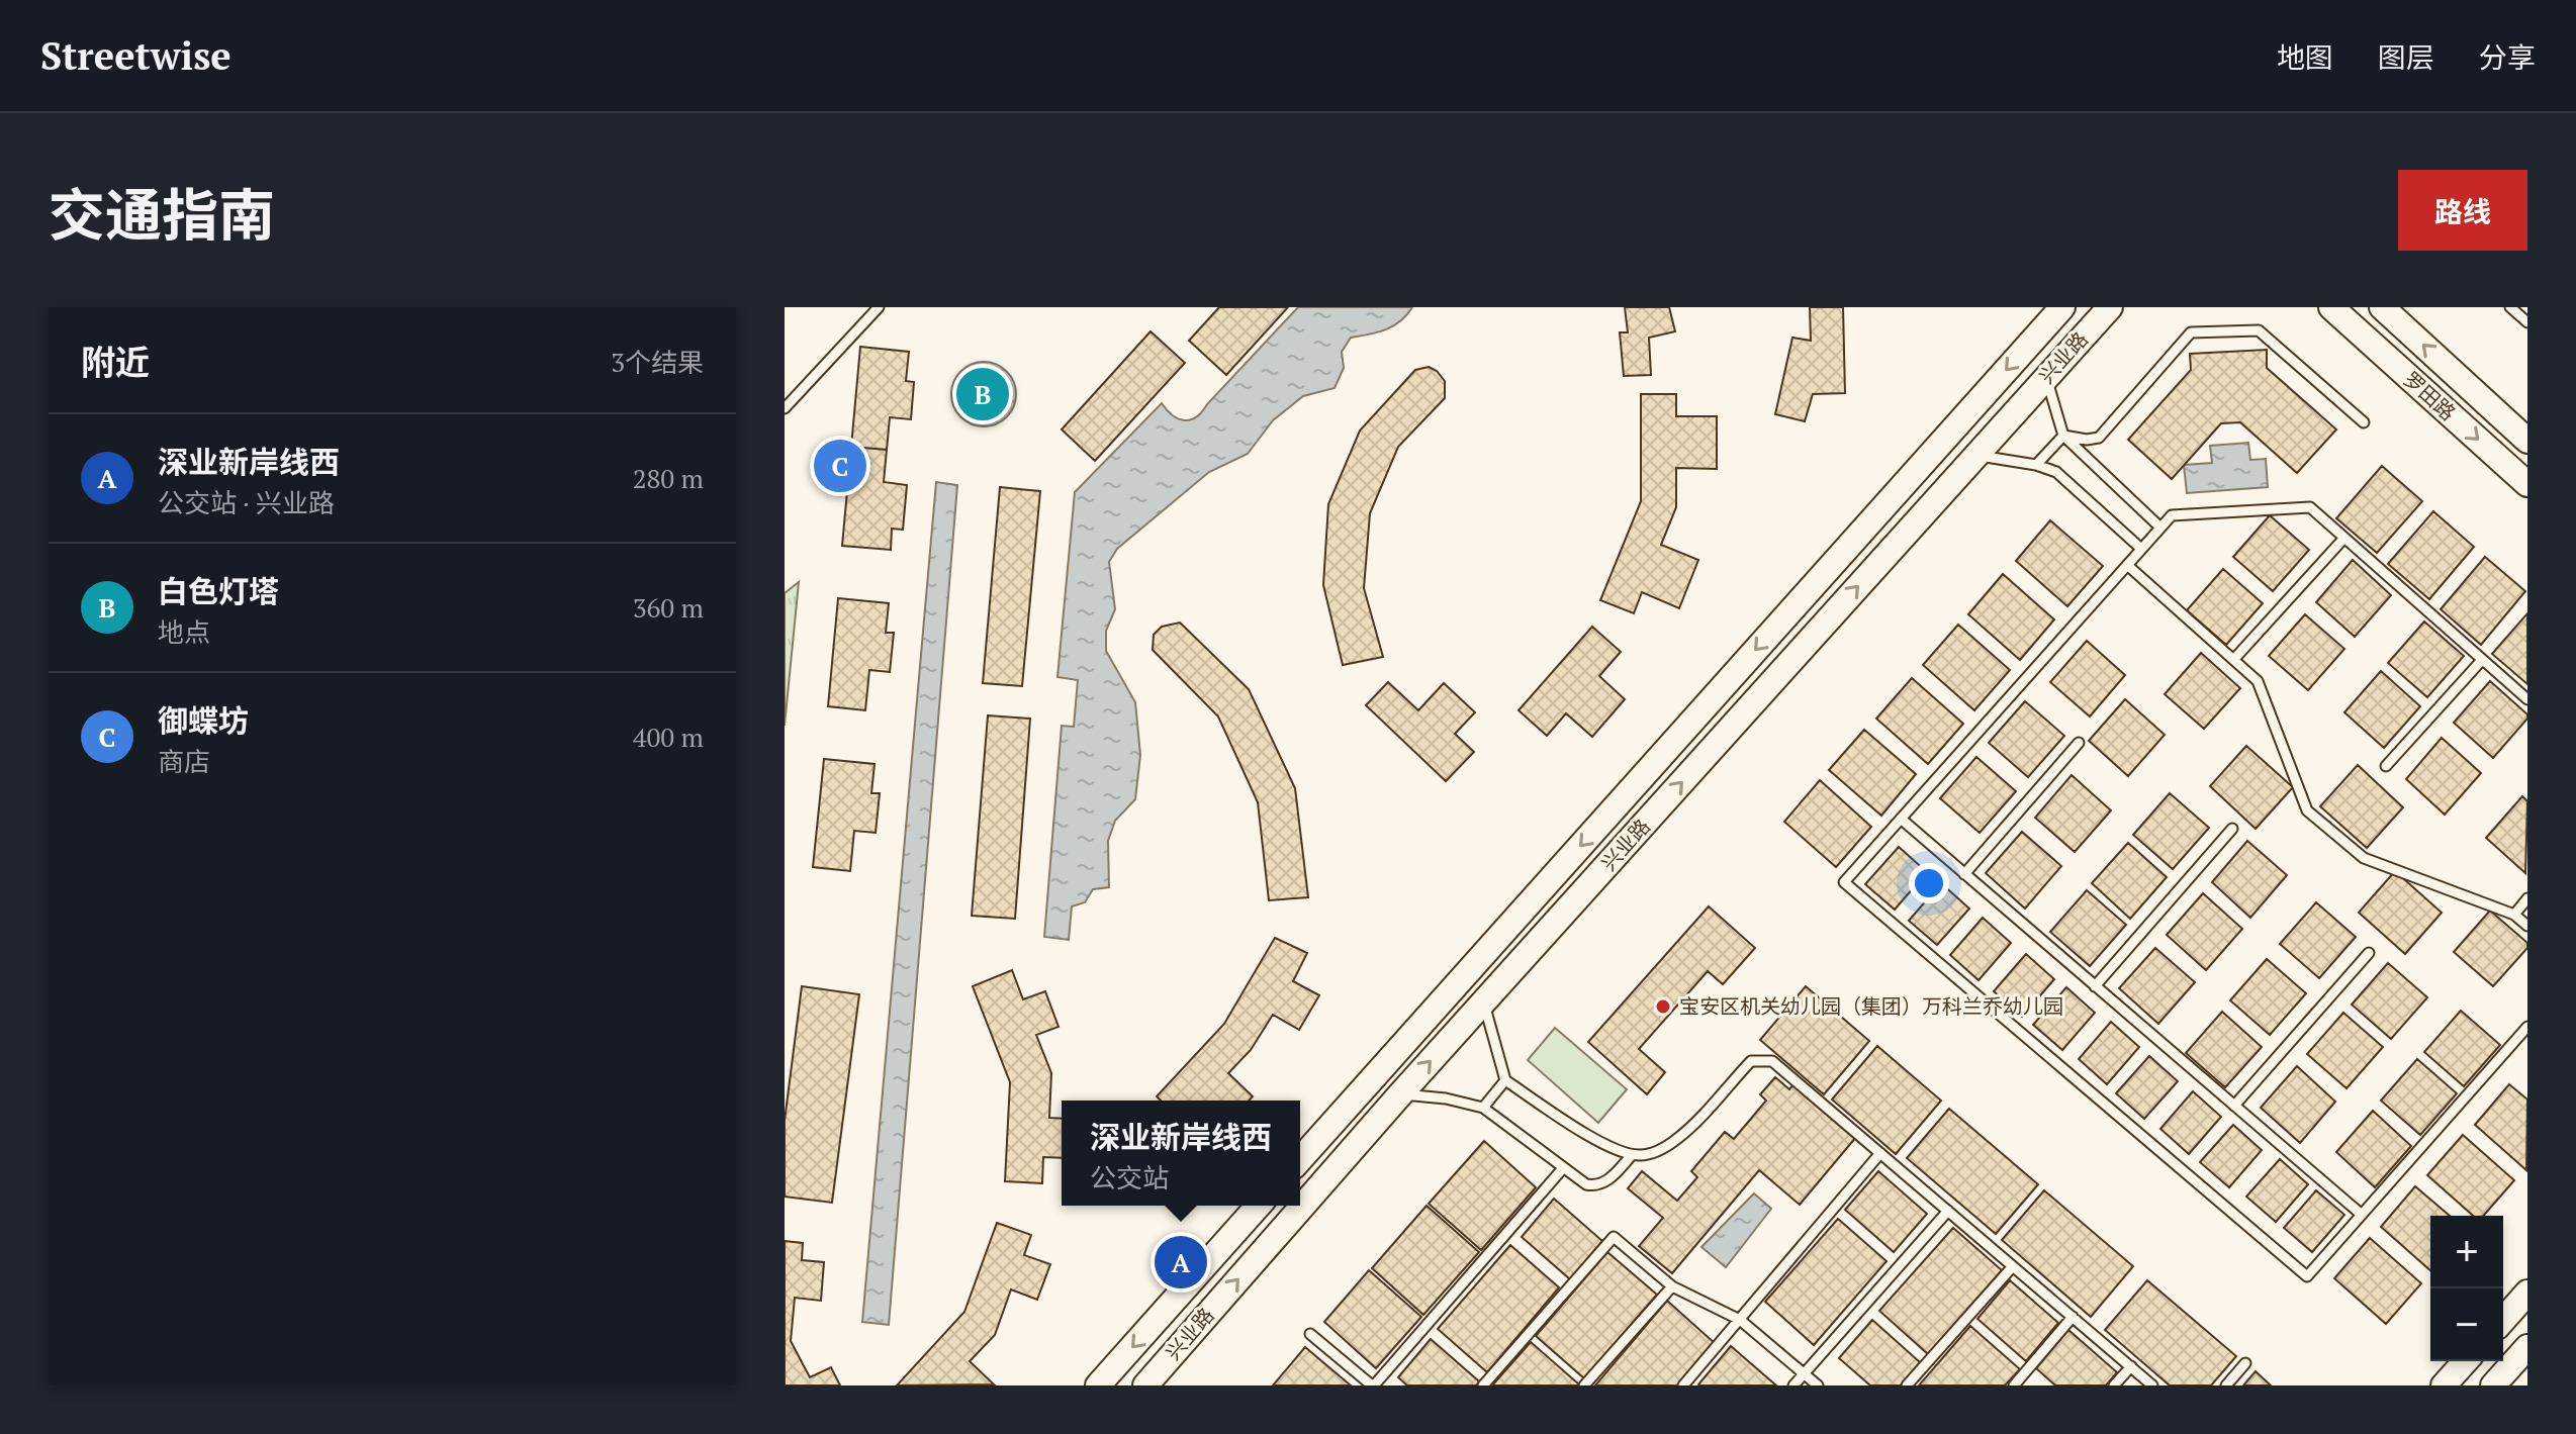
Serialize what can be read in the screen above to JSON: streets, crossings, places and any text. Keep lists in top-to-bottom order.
{
  "streets": {
    "main road": ["兴业路", "罗田路"]
  },
  "places": ["宝安区机关幼儿园（集团）万科兰乔幼儿园"],
  "page": {
    "header": "Streetwise",
    "nav": ["地图", "图层", "分享"],
    "title": "交通指南",
    "buttons": "路线",
    "heading": ["附近", "3个结果"],
    "pins": ["B", "C", "A"],
    "list": [
      {
        "mark": "A",
        "name": "深业新岸线西",
        "note": "公交站 · 兴业路",
        "value": "280 m"
      },
      {
        "mark": "B",
        "name": "白色灯塔",
        "note": "地点",
        "value": "360 m"
      },
      {
        "mark": "C",
        "name": "御蝶坊",
        "note": "商店",
        "value": "400 m"
      }
    ],
    "popup": ["深业新岸线西", "公交站"],
    "map_buttons": ["+", "−"]
  }
}
